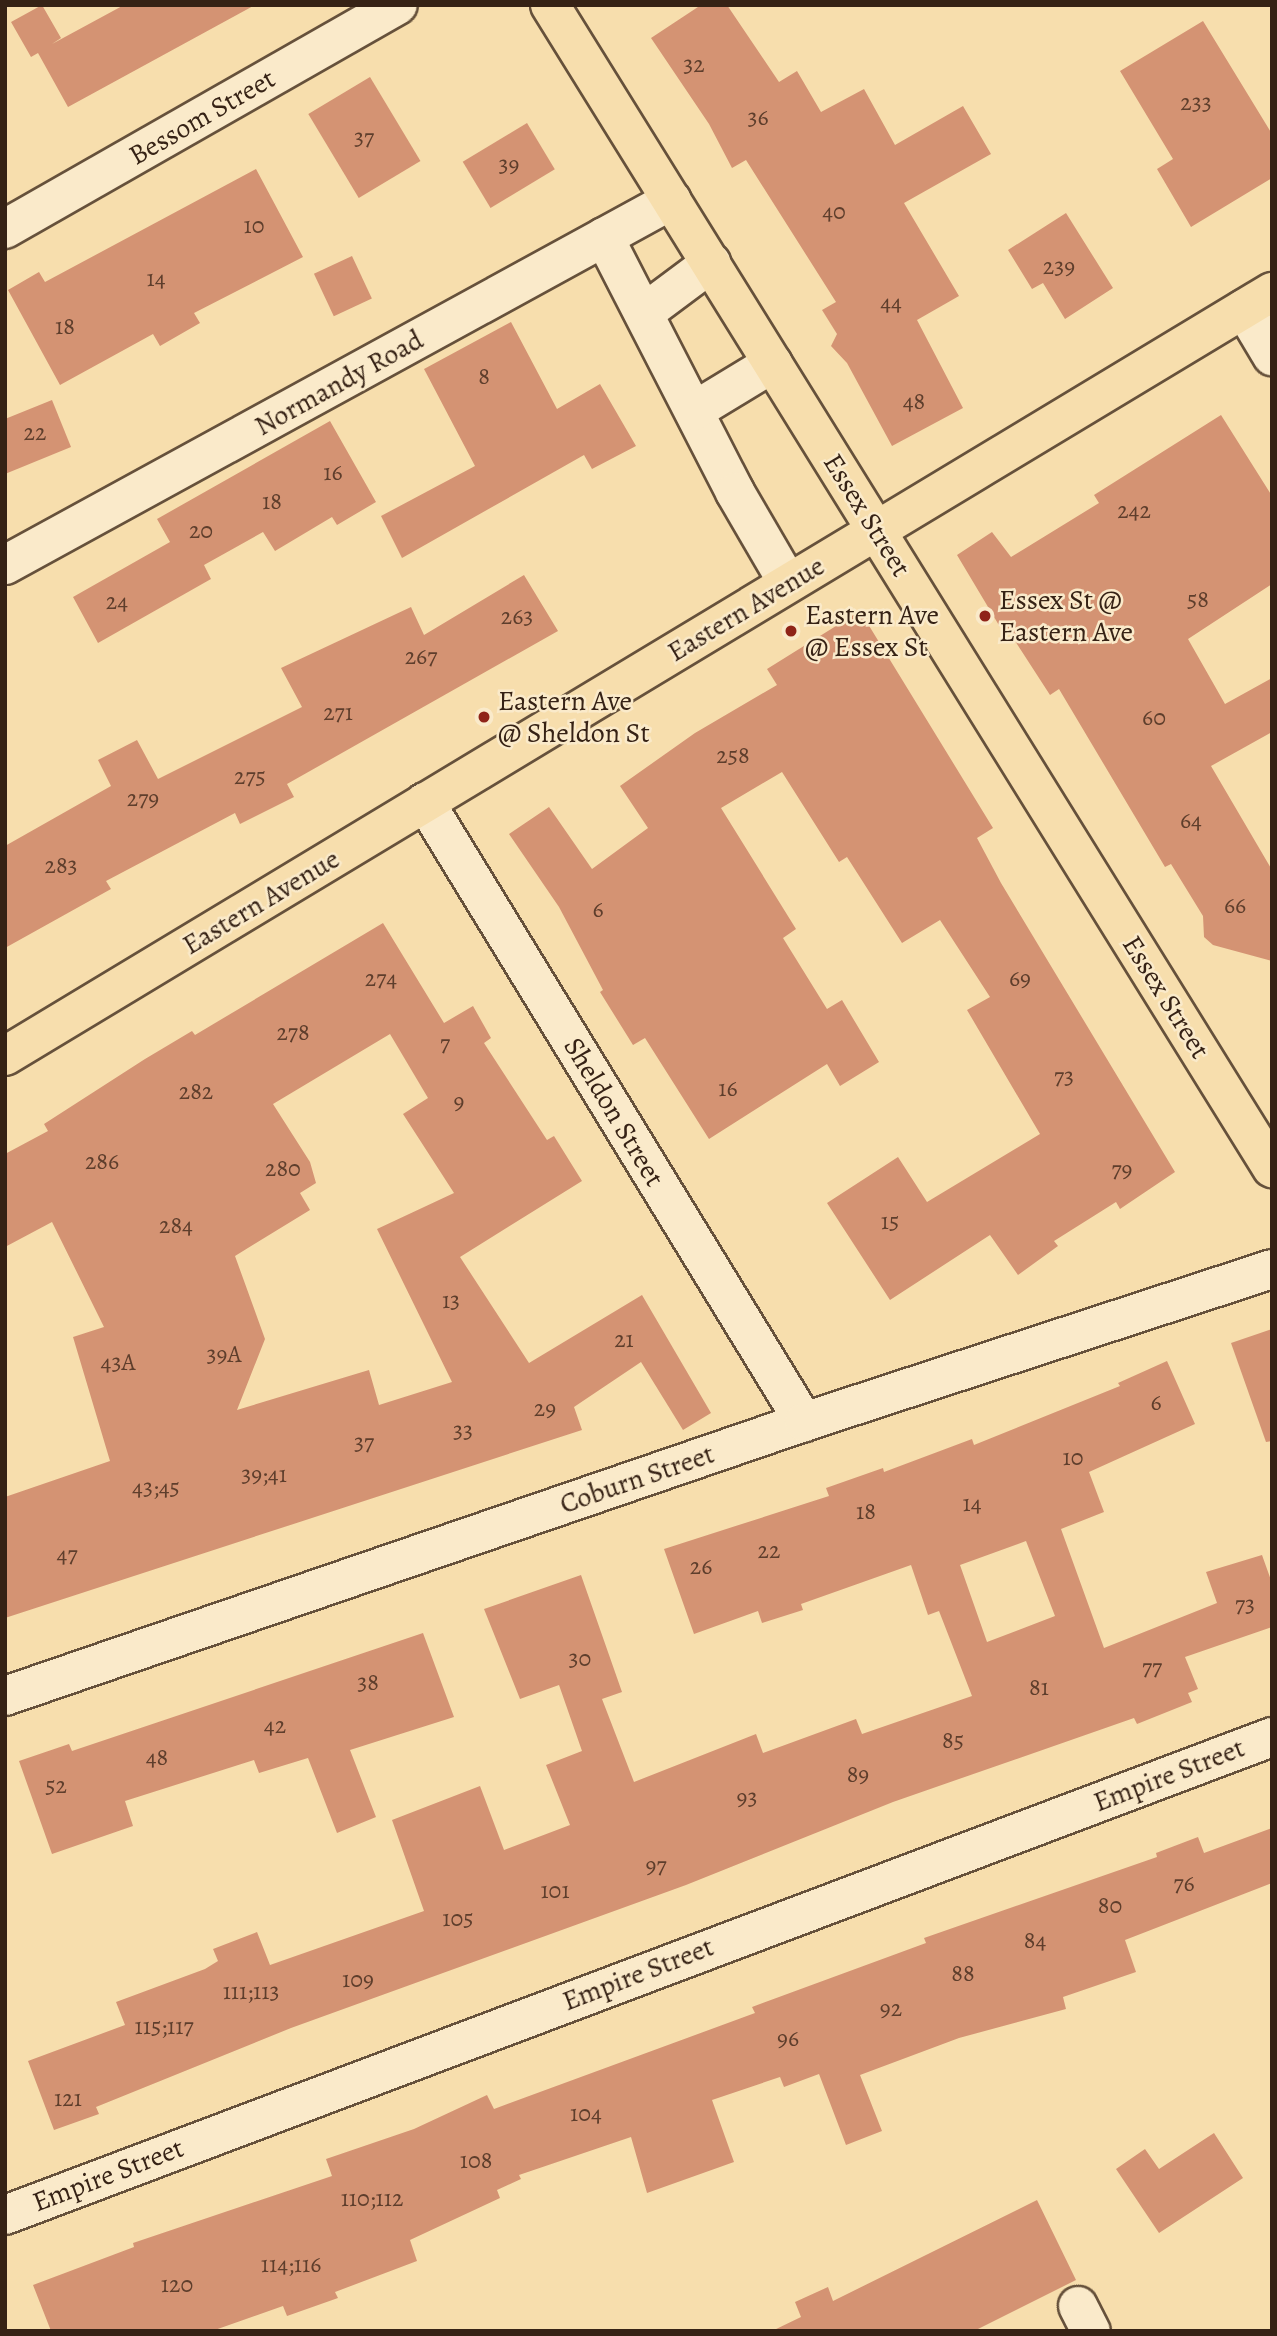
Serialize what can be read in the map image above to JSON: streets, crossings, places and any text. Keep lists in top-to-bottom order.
{
  "streets": {
    "main road": ["Essex Street", "Eastern Avenue"],
    "street": [
      "Bessom Street",
      "Normandy Road",
      "Sheldon Street",
      "Coburn Street",
      "Empire Street"
    ]
  },
  "crossings": [
    ["Normandy Road", "Essex Street"],
    ["Essex Street", "Eastern Avenue"],
    ["Eastern Avenue", "Sheldon Street"],
    ["Sheldon Street", "Coburn Street"]
  ],
  "places": ["Essex St @ Eastern Ave", "Eastern Ave @ Essex St", "Eastern Ave @ Sheldon St"],
  "house_numbers": [
    "32",
    "233",
    "36",
    "37",
    "39",
    "40",
    "10",
    "239",
    "14",
    "44",
    "18",
    "8",
    "48",
    "22",
    "16",
    "18",
    "242",
    "20",
    "58",
    "24",
    "263",
    "267",
    "271",
    "60",
    "258",
    "275",
    "279",
    "64",
    "283",
    "66",
    "6",
    "274",
    "69",
    "278",
    "7",
    "73",
    "16",
    "282",
    "9",
    "286",
    "280",
    "79",
    "15",
    "284",
    "13",
    "21",
    "39A",
    "43A",
    "6",
    "29",
    "33",
    "37",
    "10",
    "39;41",
    "43;45",
    "14",
    "18",
    "22",
    "47",
    "26",
    "73",
    "30",
    "77",
    "38",
    "81",
    "42",
    "85",
    "48",
    "89",
    "52",
    "93",
    "97",
    "76",
    "101",
    "80",
    "105",
    "84",
    "88",
    "109",
    "111;113",
    "92",
    "115;117",
    "96",
    "121",
    "104",
    "108",
    "110;112",
    "114;116",
    "120"
  ]
}
